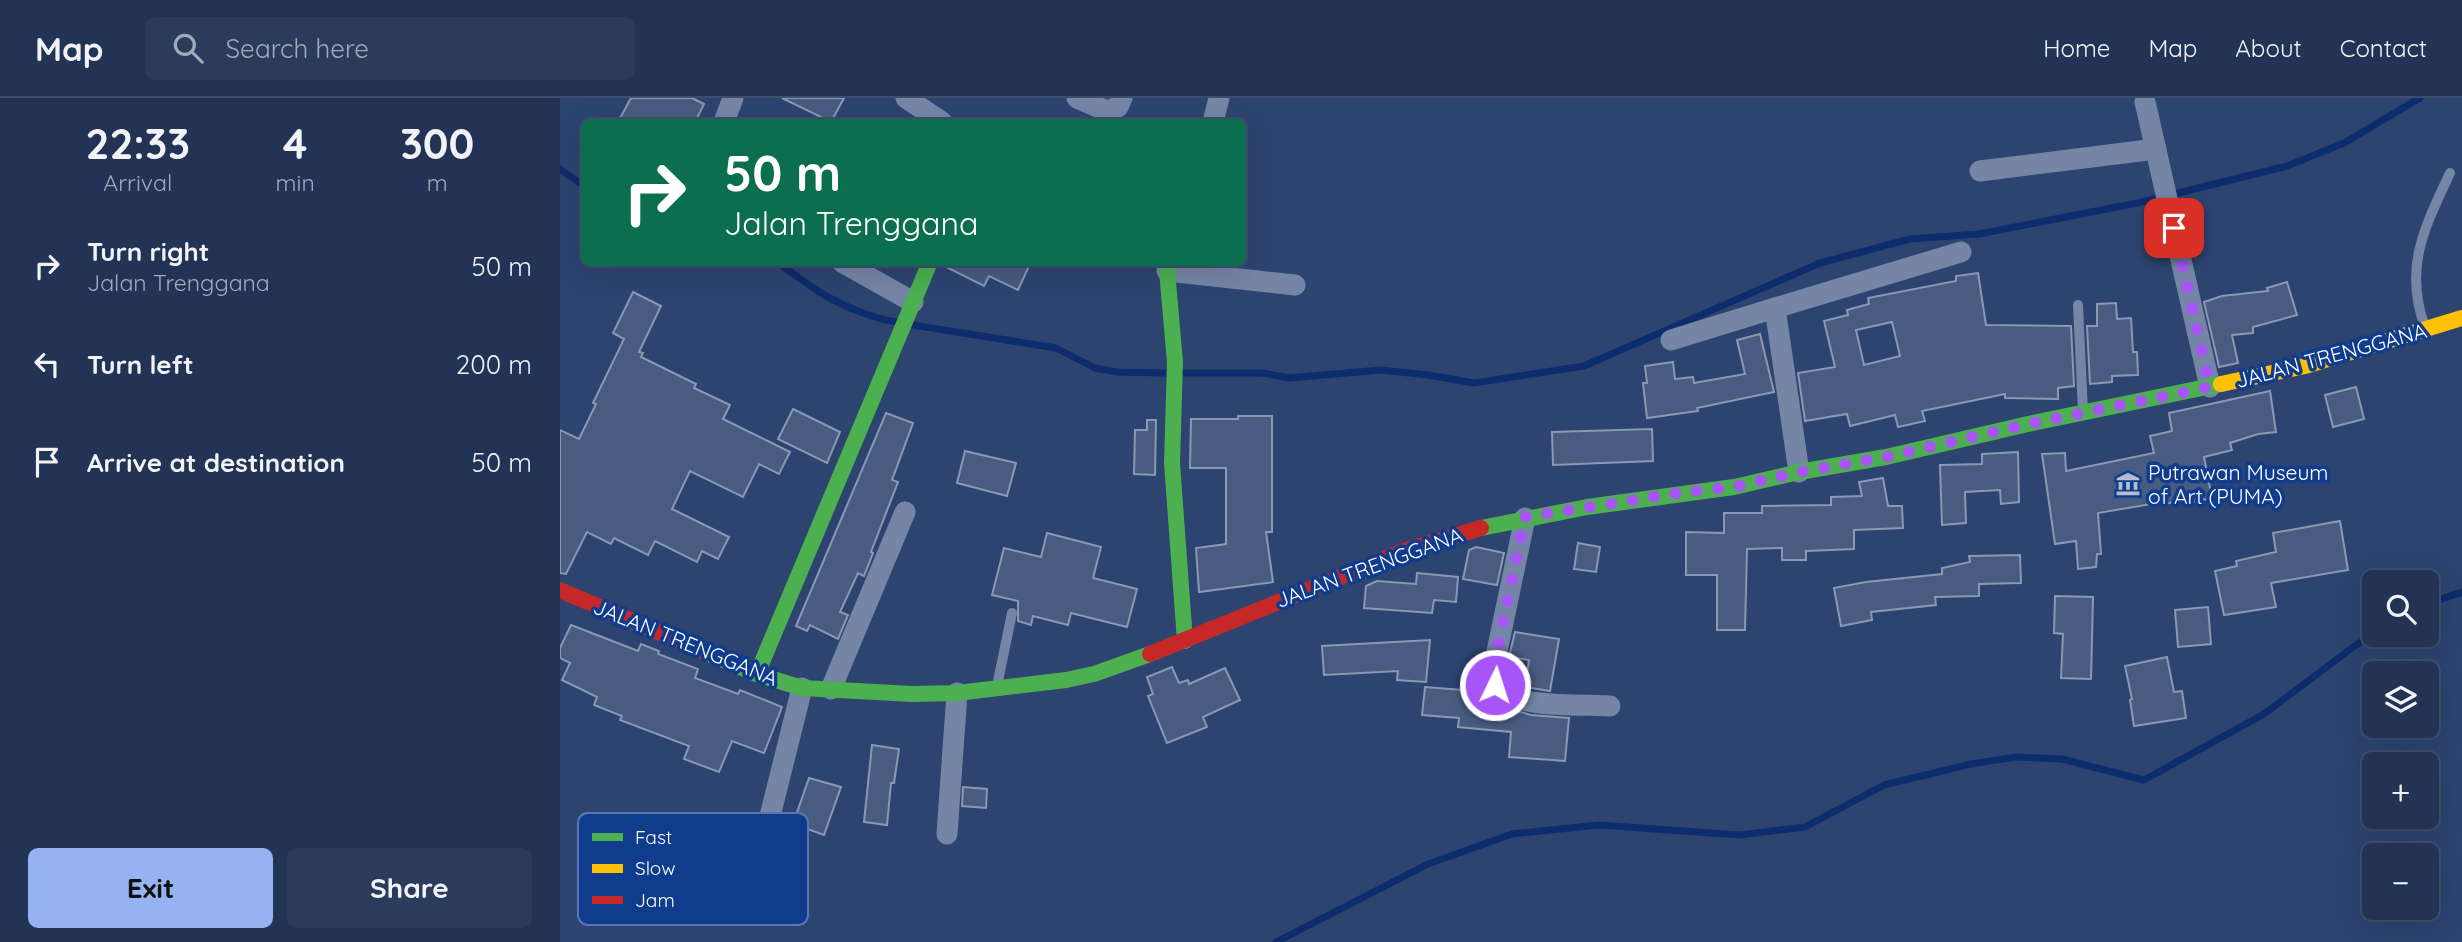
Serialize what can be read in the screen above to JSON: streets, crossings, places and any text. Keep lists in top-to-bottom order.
{
  "streets": {
    "main road": ["JALAN TRENGGANA"]
  },
  "places": {
    "museum": ["Putrawan Museum of Art (PUMA)"]
  },
  "legend": ["Fast", "Slow", "Jam"],
  "page": {
    "header": "Map",
    "search": "Search here",
    "nav": [
      "Home",
      "Map",
      "About",
      "Contact"
    ],
    "eta": [
      "22:33",
      "Arrival",
      "4",
      "min",
      "300",
      "m"
    ],
    "turn": ["50 m", "Jalan Trenggana"],
    "list": [
      {
        "name": "Turn right",
        "note": "Jalan Trenggana",
        "value": "50 m"
      },
      {
        "name": "Turn left",
        "value": "200 m"
      },
      {
        "name": "Arrive at destination",
        "value": "50 m"
      }
    ],
    "map_buttons": ["+", "−"],
    "buttons": ["Exit", "Share"]
  }
}
